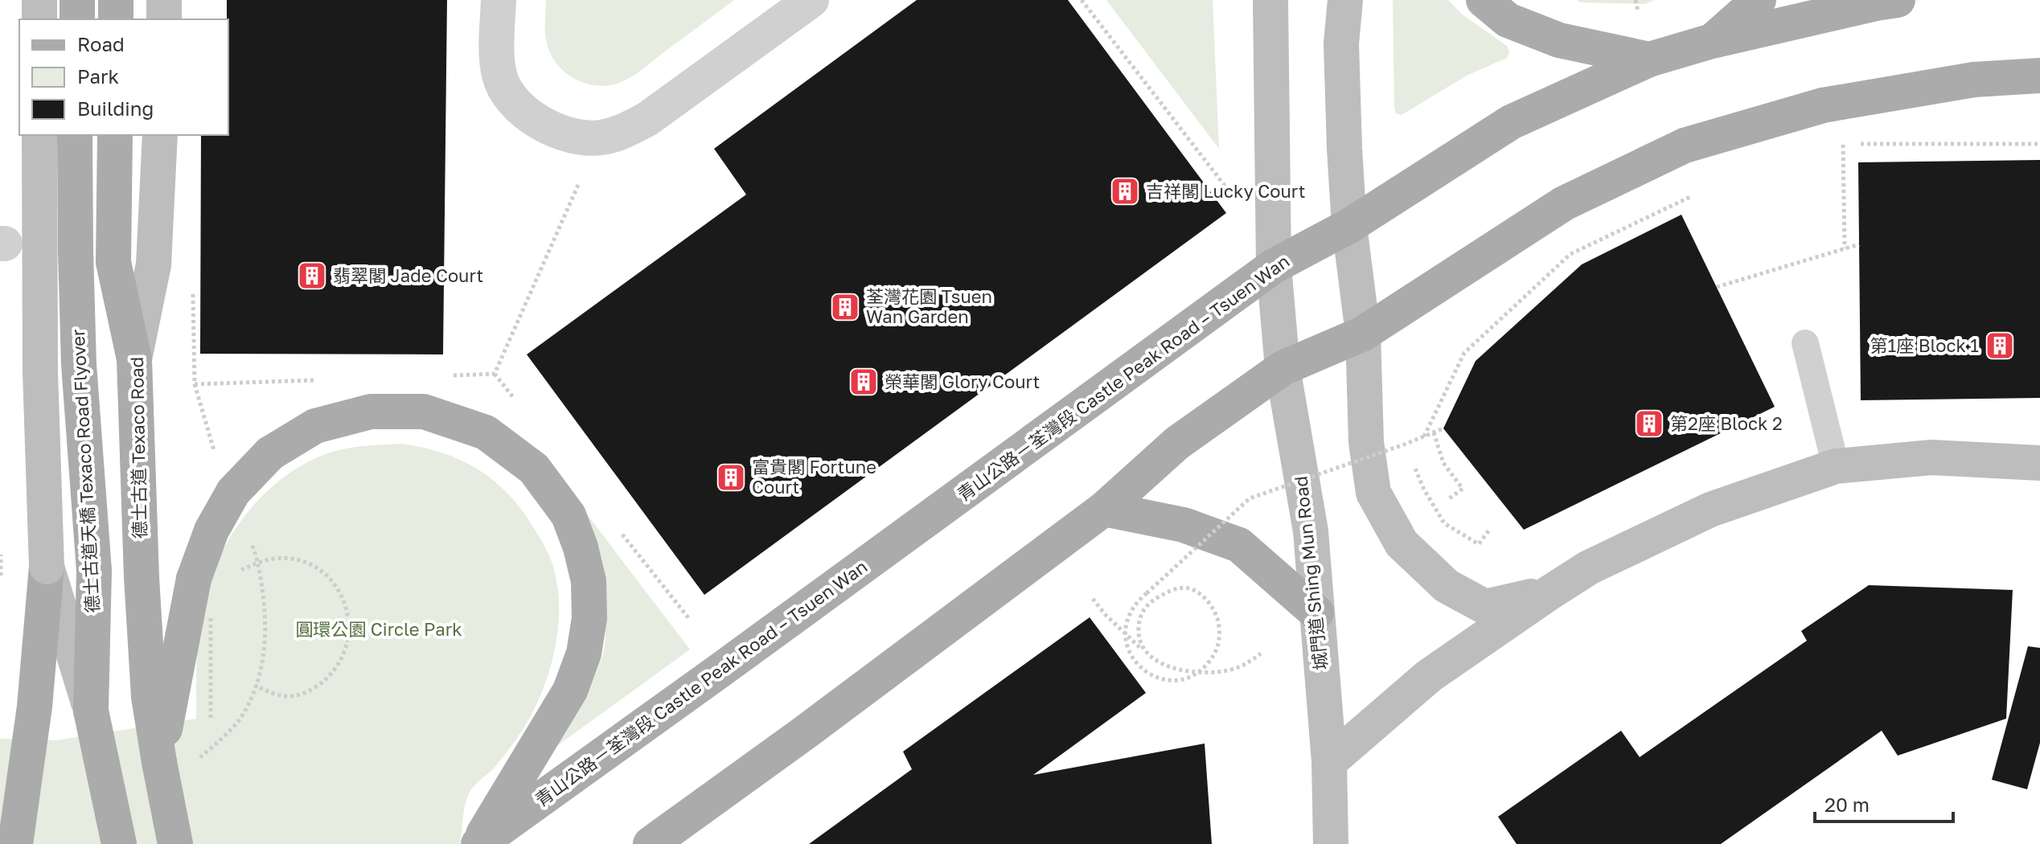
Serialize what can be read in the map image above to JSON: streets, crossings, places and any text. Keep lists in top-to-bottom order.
{
  "streets": {
    "main road": [
      "青山公路－荃灣段 Castle Peak Road – Tsuen Wan",
      "德士古道 Texaco Road",
      "德士古道天橋 Texaco Road Flyover",
      "城門道 Shing Mun Road"
    ]
  },
  "crossings": [
    ["青山公路－荃灣段 Castle Peak Road – Tsuen Wan", "城門道 Shing Mun Road"]
  ],
  "parks": ["圓環公園 Circle Park"],
  "places": {
    "building": [
      "吉祥閣 Lucky Court",
      "翡翠閣 Jade Court",
      "荃灣花園 Tsuen Wan Garden",
      "第1座 Block 1",
      "榮華閣 Glory Court",
      "第2座 Block 2",
      "富貴閣 Fortune Court"
    ]
  },
  "legend": ["Road", "Park", "Building"],
  "scale_bar": "20 m"
}
